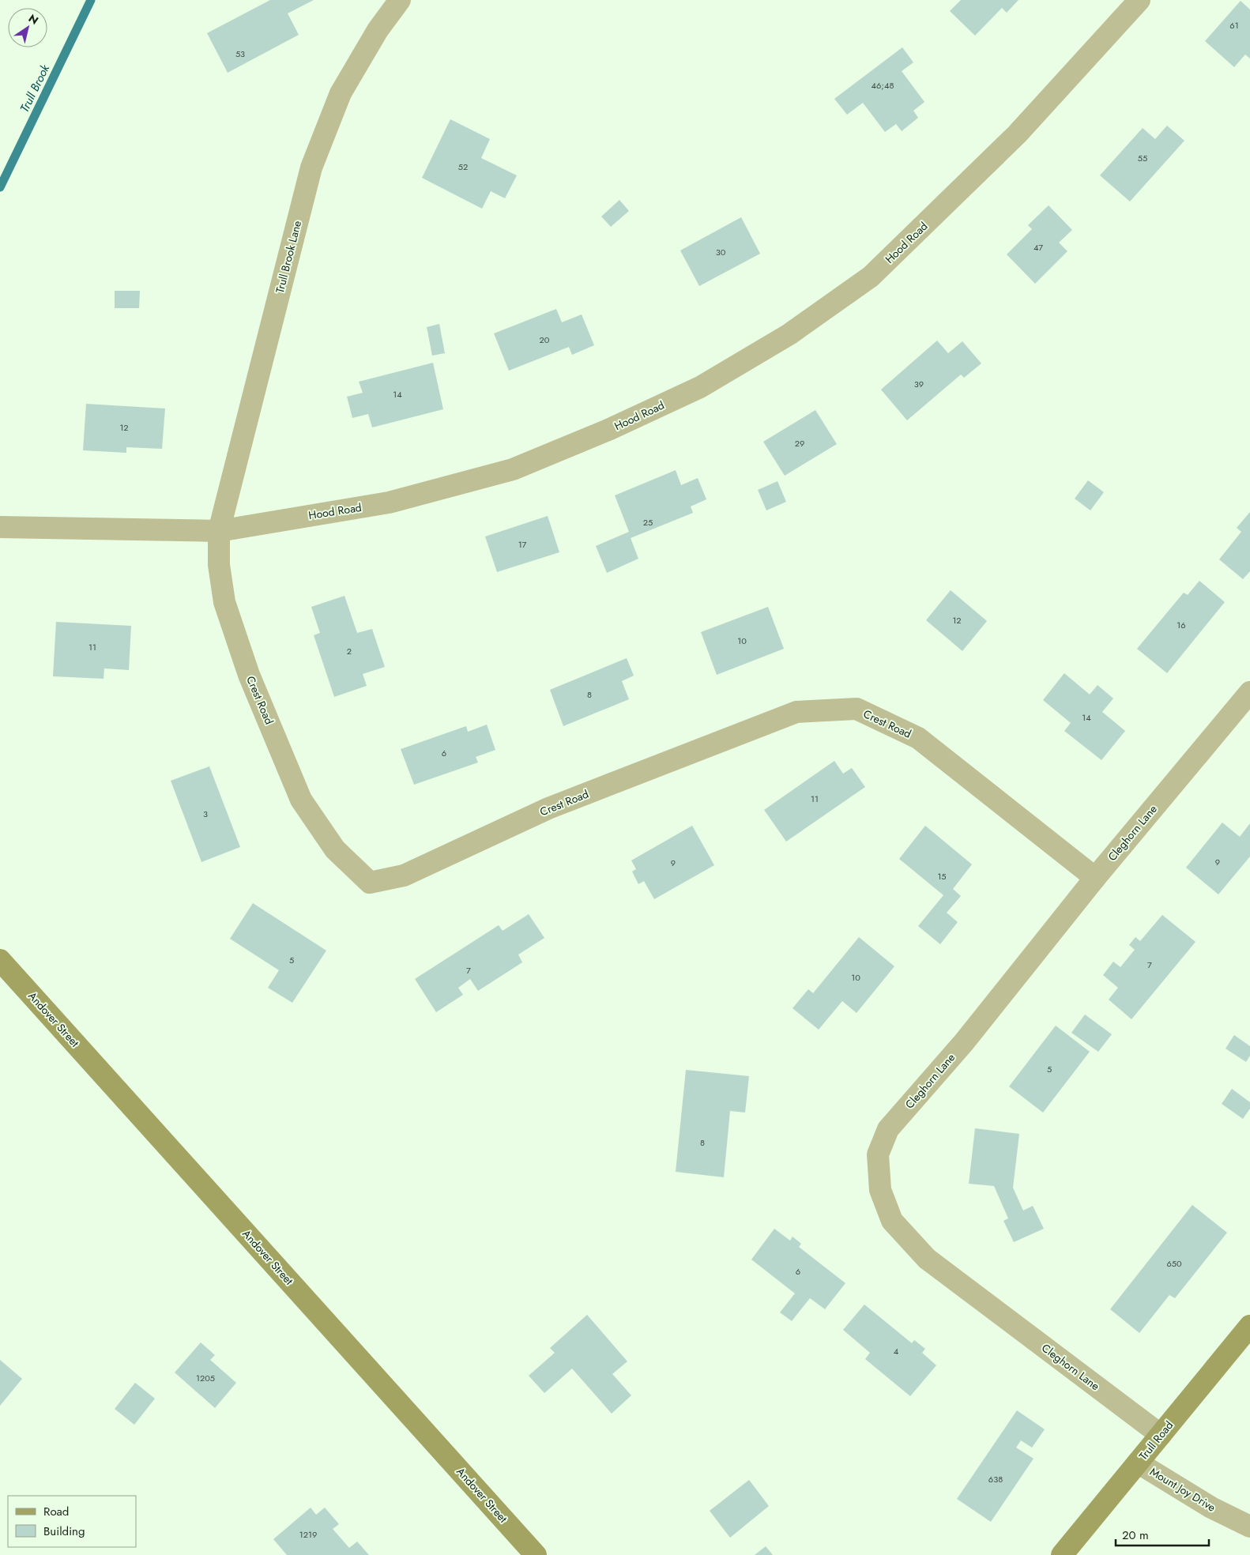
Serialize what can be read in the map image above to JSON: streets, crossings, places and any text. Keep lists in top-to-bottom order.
{
  "streets": {
    "main road": ["Andover Street", "Trull Road"],
    "street": [
      "Hood Road",
      "Trull Brook Lane",
      "Crest Road",
      "Cleghorn Lane",
      "Mount Joy Drive"
    ]
  },
  "crossings": [
    ["Hood Road", "Trull Brook Lane"],
    ["Hood Road", "Crest Road"],
    ["Trull Brook Lane", "Crest Road"],
    ["Crest Road", "Cleghorn Lane"],
    ["Cleghorn Lane", "Trull Road"],
    ["Trull Road", "Mount Joy Drive"]
  ],
  "water": ["Trull Brook"],
  "house_numbers": [
    "61",
    "53",
    "46;48",
    "55",
    "52",
    "47",
    "30",
    "20",
    "39",
    "14",
    "12",
    "29",
    "25",
    "17",
    "12",
    "16",
    "10",
    "11",
    "2",
    "8",
    "14",
    "6",
    "11",
    "3",
    "9",
    "9",
    "15",
    "5",
    "7",
    "7",
    "10",
    "5",
    "8",
    "650",
    "6",
    "4",
    "1205",
    "638",
    "1219"
  ],
  "legend": ["Road", "Building"],
  "scale_bar": "20 m",
  "north": "top right"
}
